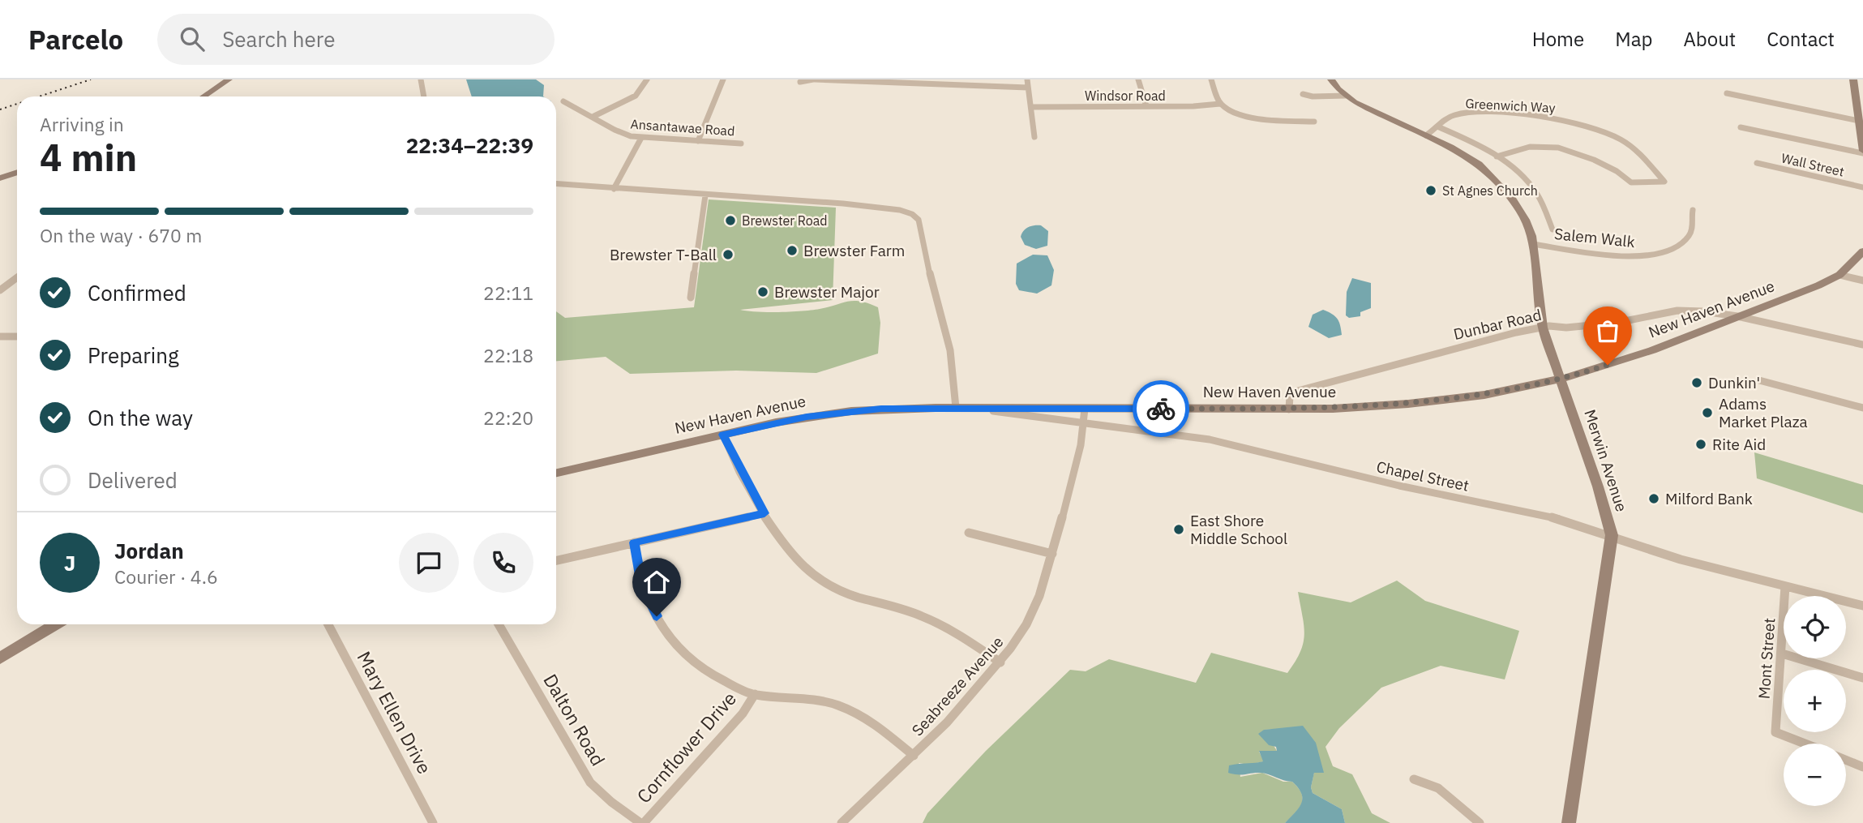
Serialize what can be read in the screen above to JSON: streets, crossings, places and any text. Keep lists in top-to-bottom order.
{
  "streets": {
    "main road": ["New Haven Avenue", "Merwin Avenue"],
    "street": [
      "Windsor Road",
      "Greenwich Way",
      "Ansantawae Road",
      "Wall Street",
      "Salem Walk",
      "Dunbar Road",
      "Chapel Street",
      "Mont Street",
      "Seabreeze Avenue",
      "Mary Ellen Drive",
      "Dalton Road",
      "Cornflower Drive"
    ]
  },
  "crossings": [
    ["Greenwich Way", "Merwin Avenue"],
    ["Salem Walk", "Merwin Avenue"],
    ["New Haven Avenue", "Dunbar Road"],
    ["New Haven Avenue", "Merwin Avenue"],
    ["New Haven Avenue", "Chapel Street"],
    ["New Haven Avenue", "Seabreeze Avenue"],
    ["Dunbar Road", "Merwin Avenue"],
    ["Merwin Avenue", "Chapel Street"],
    ["Chapel Street", "Mont Street"],
    ["Chapel Street", "Seabreeze Avenue"],
    ["Dalton Road", "Cornflower Drive"]
  ],
  "places": [
    "St Agnes Church",
    "Brewster Road",
    "Brewster Farm",
    "Brewster T-Ball",
    "Brewster Major",
    "Dunkin'",
    "Adams Market Plaza",
    "Rite Aid",
    "Milford Bank",
    "East Shore Middle School"
  ],
  "page": {
    "header": "Parcelo",
    "search": "Search here",
    "nav": [
      "Home",
      "Map",
      "About",
      "Contact"
    ],
    "heading": ["4 min", "Arriving in", "22:34–22:39"],
    "panel": ["Jordan", "Courier · 4.6"],
    "bar": "On the way · 670 m",
    "list": [
      ["Confirmed", "22:11"],
      ["Preparing", "22:18"],
      ["On the way", "22:20"],
      "Delivered"
    ],
    "round": "J",
    "map_buttons": ["+", "−"]
  }
}
